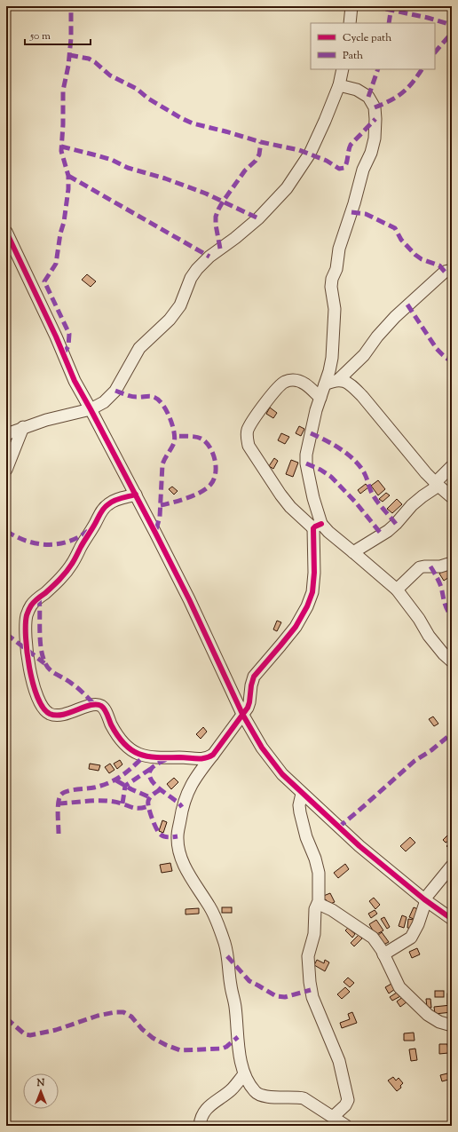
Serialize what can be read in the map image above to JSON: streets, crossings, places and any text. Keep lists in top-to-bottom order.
{
  "legend": ["Cycle path", "Path"],
  "scale_bar": "50 m",
  "north": "top"
}
